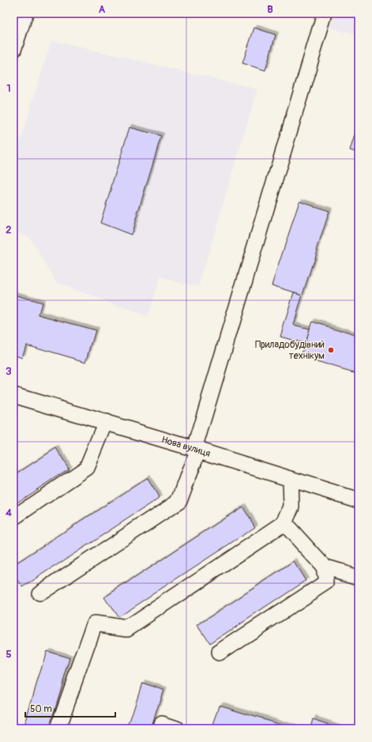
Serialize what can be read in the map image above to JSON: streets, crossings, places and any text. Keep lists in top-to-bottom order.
{
  "streets": {
    "street": ["Нова вулиця"]
  },
  "places": ["Приладобудівний технікум"],
  "scale_bar": "50 m",
  "grid": {
    "columns": ["A", "B"],
    "rows": [
      "1",
      "2",
      "3",
      "4",
      "5"
    ]
  }
}
